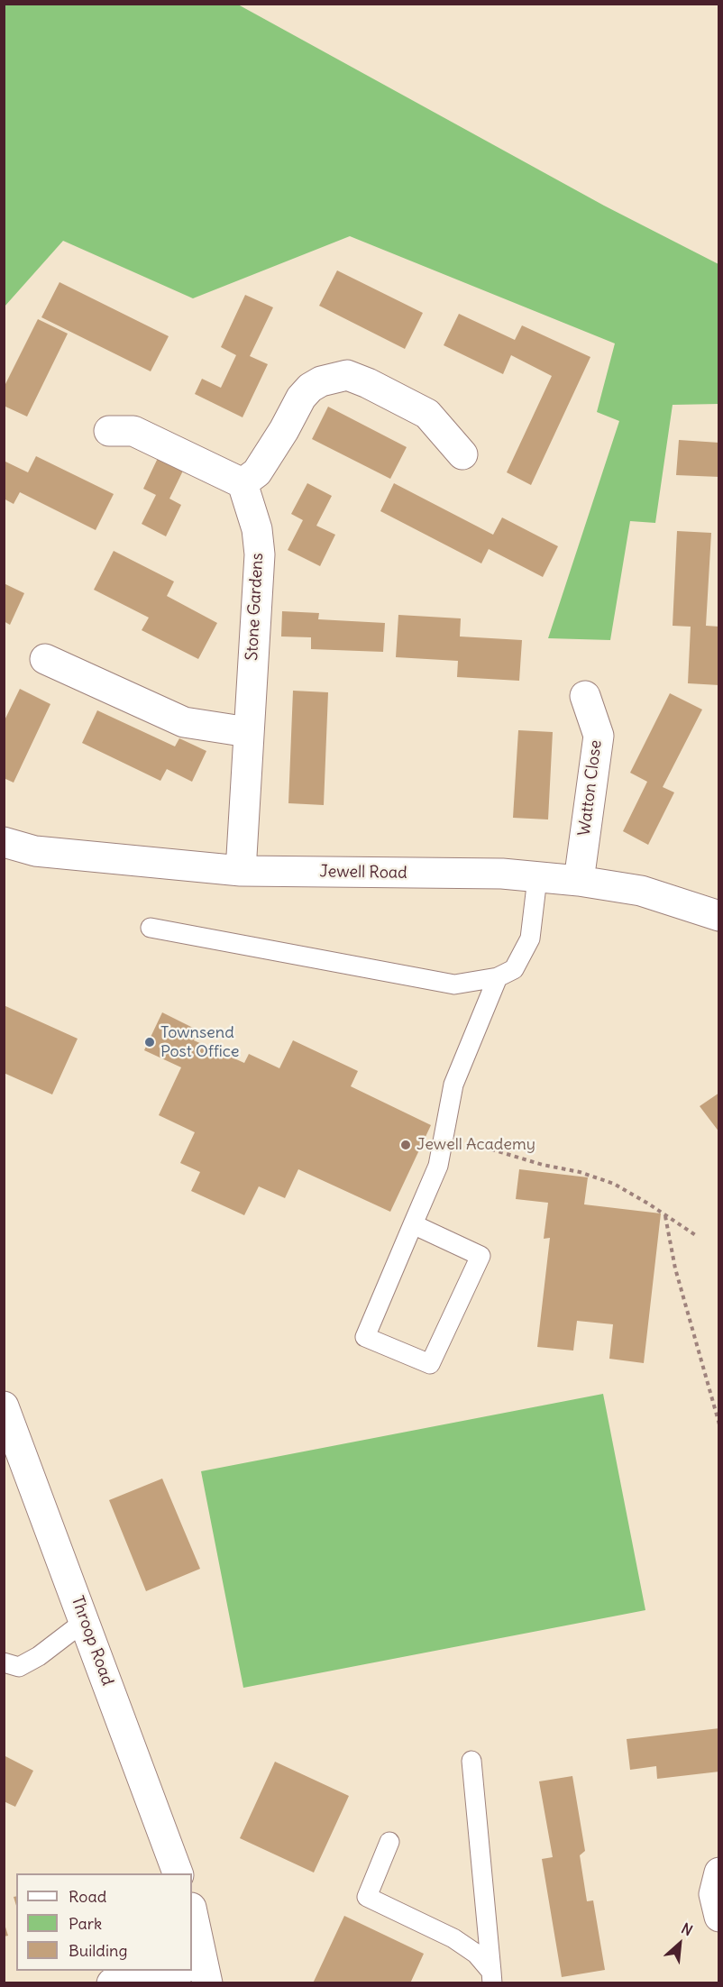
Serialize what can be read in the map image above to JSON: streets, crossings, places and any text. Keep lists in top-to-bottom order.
{
  "streets": {
    "street": [
      "Stone Gardens",
      "Watton Close",
      "Jewell Road",
      "Throop Road"
    ]
  },
  "crossings": [
    ["Stone Gardens", "Jewell Road"],
    ["Watton Close", "Jewell Road"]
  ],
  "places": ["Townsend Post Office", "Jewell Academy"],
  "legend": ["Road", "Park", "Building"],
  "north": "top right"
}
